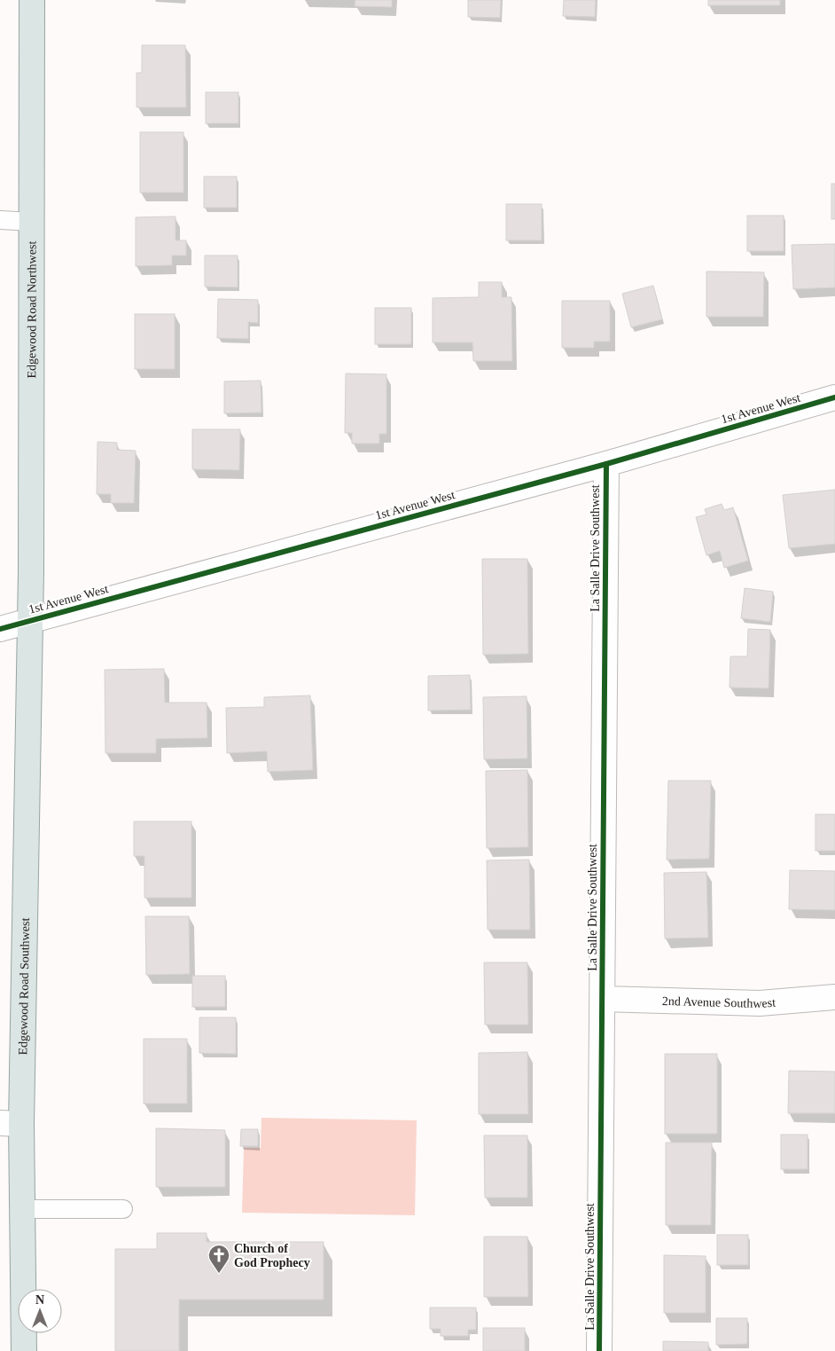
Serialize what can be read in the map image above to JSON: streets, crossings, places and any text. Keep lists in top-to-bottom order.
{
  "streets": {
    "main road": ["Edgewood Road Northwest", "Edgewood Road Southwest"],
    "street": ["1st Avenue West", "La Salle Drive Southwest", "2nd Avenue Southwest"]
  },
  "crossings": [
    ["Edgewood Road Northwest", "1st Avenue West"],
    ["Edgewood Road Northwest", "Edgewood Road Southwest"],
    ["1st Avenue West", "La Salle Drive Southwest"],
    ["1st Avenue West", "Edgewood Road Southwest"],
    ["La Salle Drive Southwest", "2nd Avenue Southwest"]
  ],
  "places": {
    "church": ["Church of God Prophecy"]
  },
  "north": "top"
}
